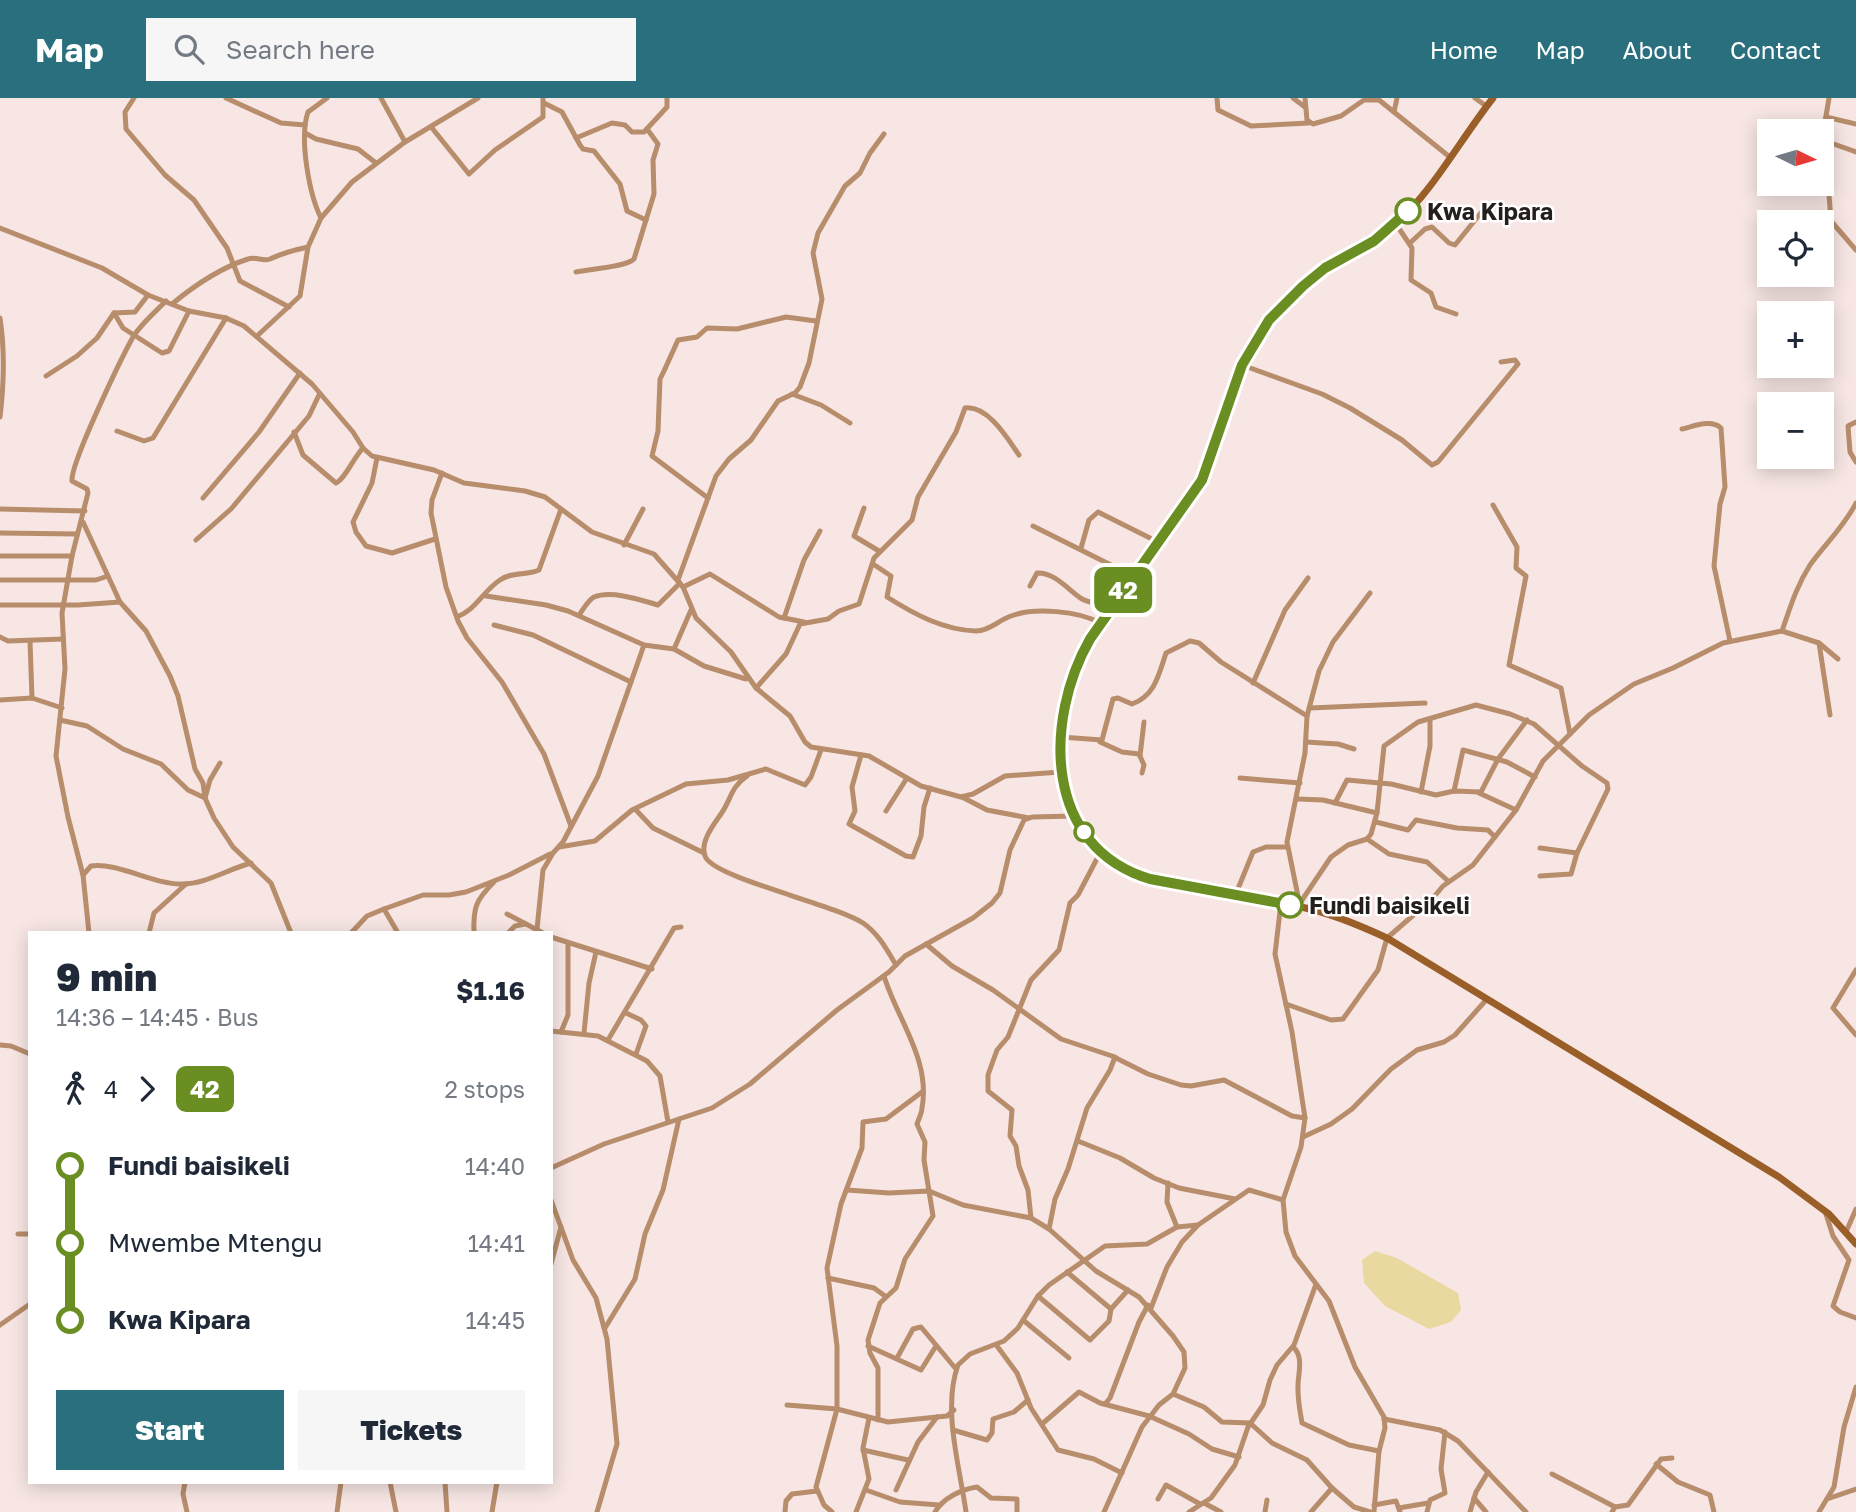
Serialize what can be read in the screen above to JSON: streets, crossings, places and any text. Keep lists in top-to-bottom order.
{
  "places": ["Kwa Kipara", "Fundi baisikeli"],
  "lines": ["bus line 42"],
  "north": "right",
  "page": {
    "header": "Map",
    "search": "Search here",
    "nav": [
      "Home",
      "Map",
      "About",
      "Contact"
    ],
    "on_map": "42",
    "map_buttons": ["+", "−"],
    "heading": ["9 min", "14:36 – 14:45 · Bus", "$1.16"],
    "legs": ["4", "42", "2 stops"],
    "list": [
      {
        "name": "Fundi baisikeli",
        "value": "14:40"
      },
      {
        "name": "Mwembe Mtengu",
        "value": "14:41"
      },
      {
        "name": "Kwa Kipara",
        "value": "14:45"
      }
    ],
    "buttons": ["Start", "Tickets"]
  }
}
